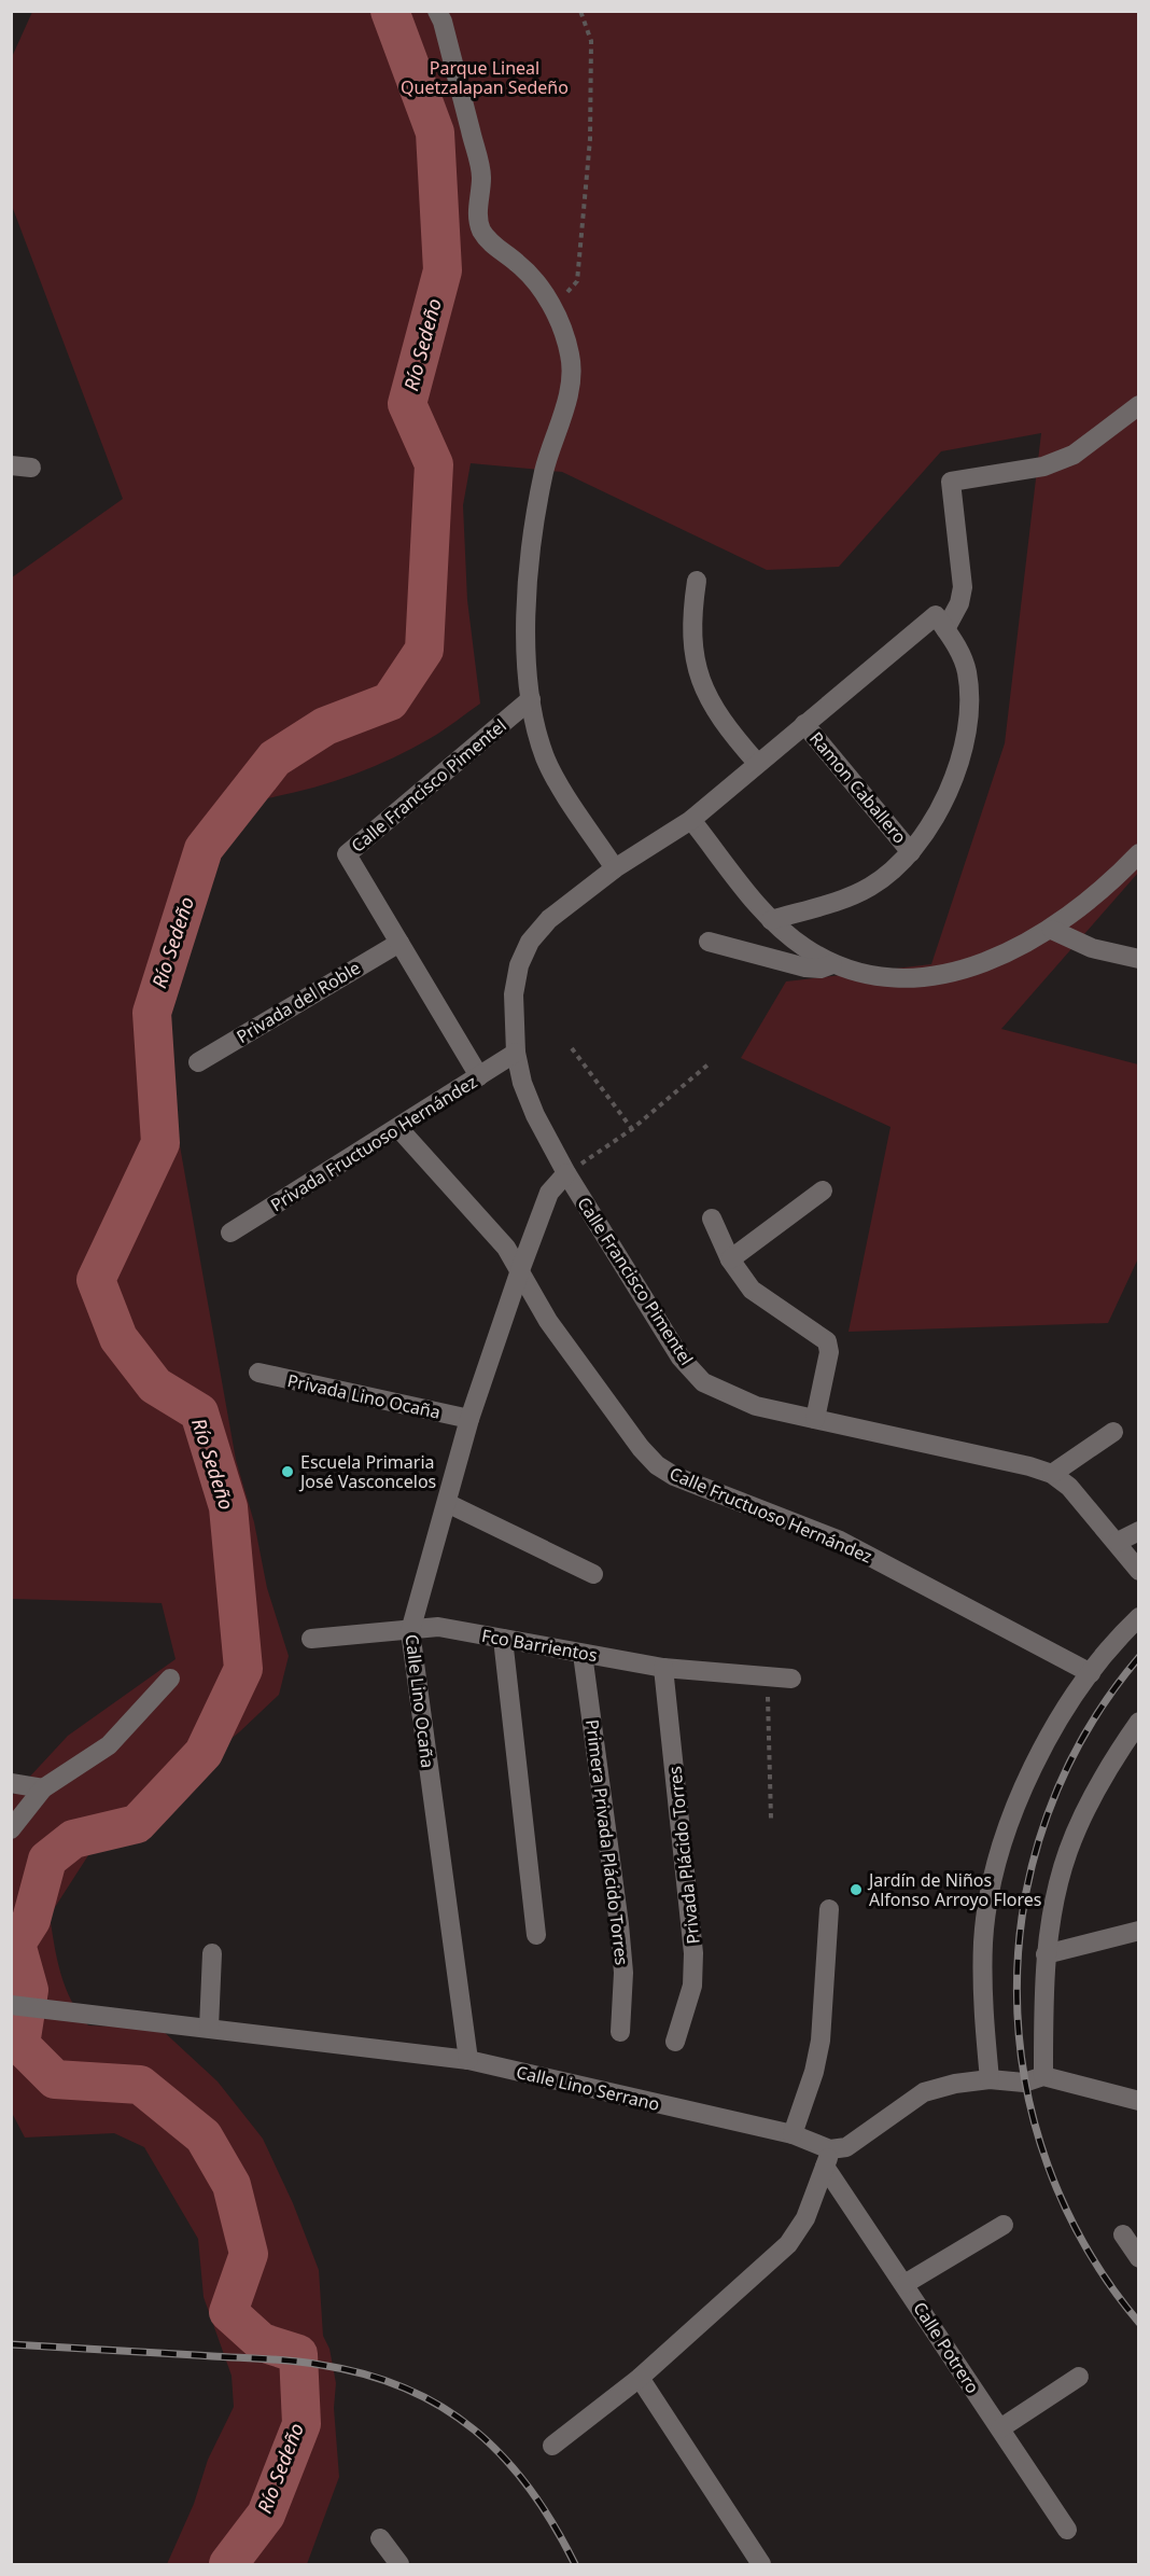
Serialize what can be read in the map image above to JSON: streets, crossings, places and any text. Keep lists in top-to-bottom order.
{
  "streets": {
    "street": [
      "Calle Francisco Pimentel",
      "Ramon Caballero",
      "Privada del Roble",
      "Privada Fructuoso Hernández",
      "Privada Lino Ocaña",
      "Calle Fructuoso Hernández",
      "Fco Barrientos",
      "Calle Lino Ocaña",
      "Primera Privada Plácido Torres",
      "Privada Plácido Torres",
      "Calle Lino Serrano",
      "Calle Potrero"
    ]
  },
  "crossings": [
    ["Calle Francisco Pimentel", "Ramon Caballero"],
    ["Calle Francisco Pimentel", "Privada del Roble"],
    ["Calle Francisco Pimentel", "Privada Fructuoso Hernández"],
    ["Calle Francisco Pimentel", "Calle Lino Ocaña"],
    ["Privada Fructuoso Hernández", "Calle Fructuoso Hernández"],
    ["Privada Lino Ocaña", "Calle Lino Ocaña"],
    ["Calle Fructuoso Hernández", "Calle Lino Ocaña"],
    ["Fco Barrientos", "Calle Lino Ocaña"],
    ["Fco Barrientos", "Primera Privada Plácido Torres"],
    ["Fco Barrientos", "Privada Plácido Torres"],
    ["Calle Lino Ocaña", "Calle Lino Serrano"],
    ["Calle Lino Serrano", "Calle Potrero"]
  ],
  "water": ["Río Sedeño"],
  "parks": ["Parque Lineal Quetzalapan Sedeño"],
  "places": ["Escuela Primaria José Vasconcelos", "Jardín de Niños Alfonso Arroyo Flores"]
}
